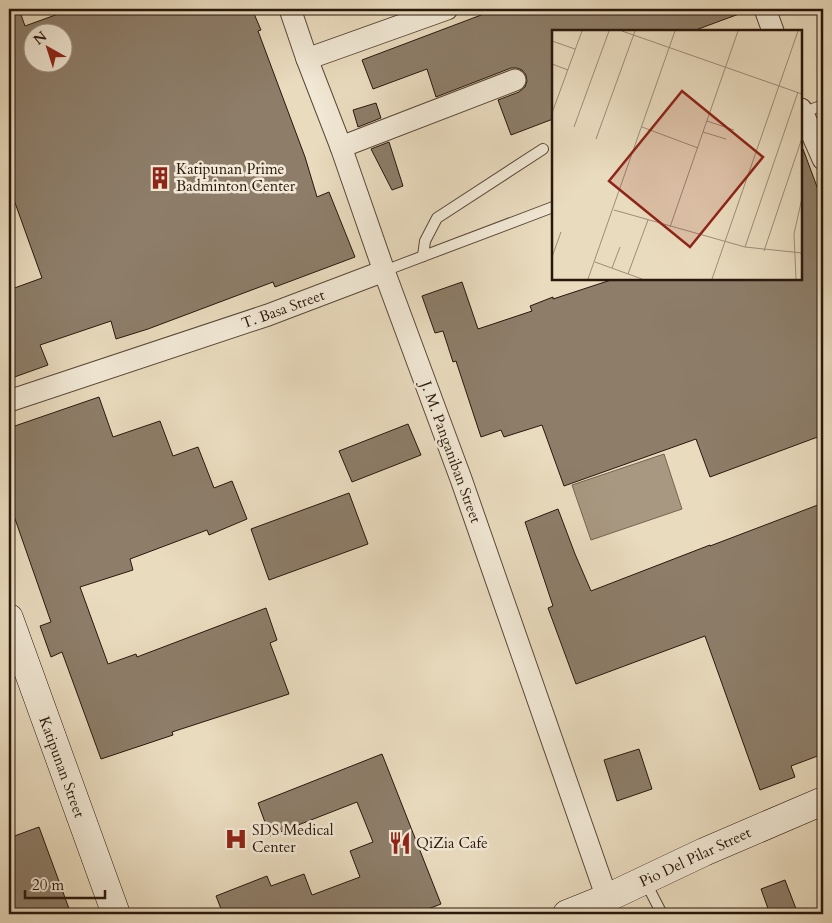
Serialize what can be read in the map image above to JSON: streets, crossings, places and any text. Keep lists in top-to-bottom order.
{
  "streets": {
    "street": [
      "T. Basa Street",
      "J. M. Panganiban Street",
      "Katipunan Street",
      "Pio Del Pilar Street"
    ]
  },
  "crossings": [
    ["T. Basa Street", "J. M. Panganiban Street"],
    ["J. M. Panganiban Street", "Pio Del Pilar Street"]
  ],
  "places": {
    "building": ["Katipunan Prime Badminton Center"],
    "hospital": ["SDS Medical Center"],
    "restaurant": ["QiZia Cafe"]
  },
  "scale_bar": "20 m",
  "north": "top left"
}
